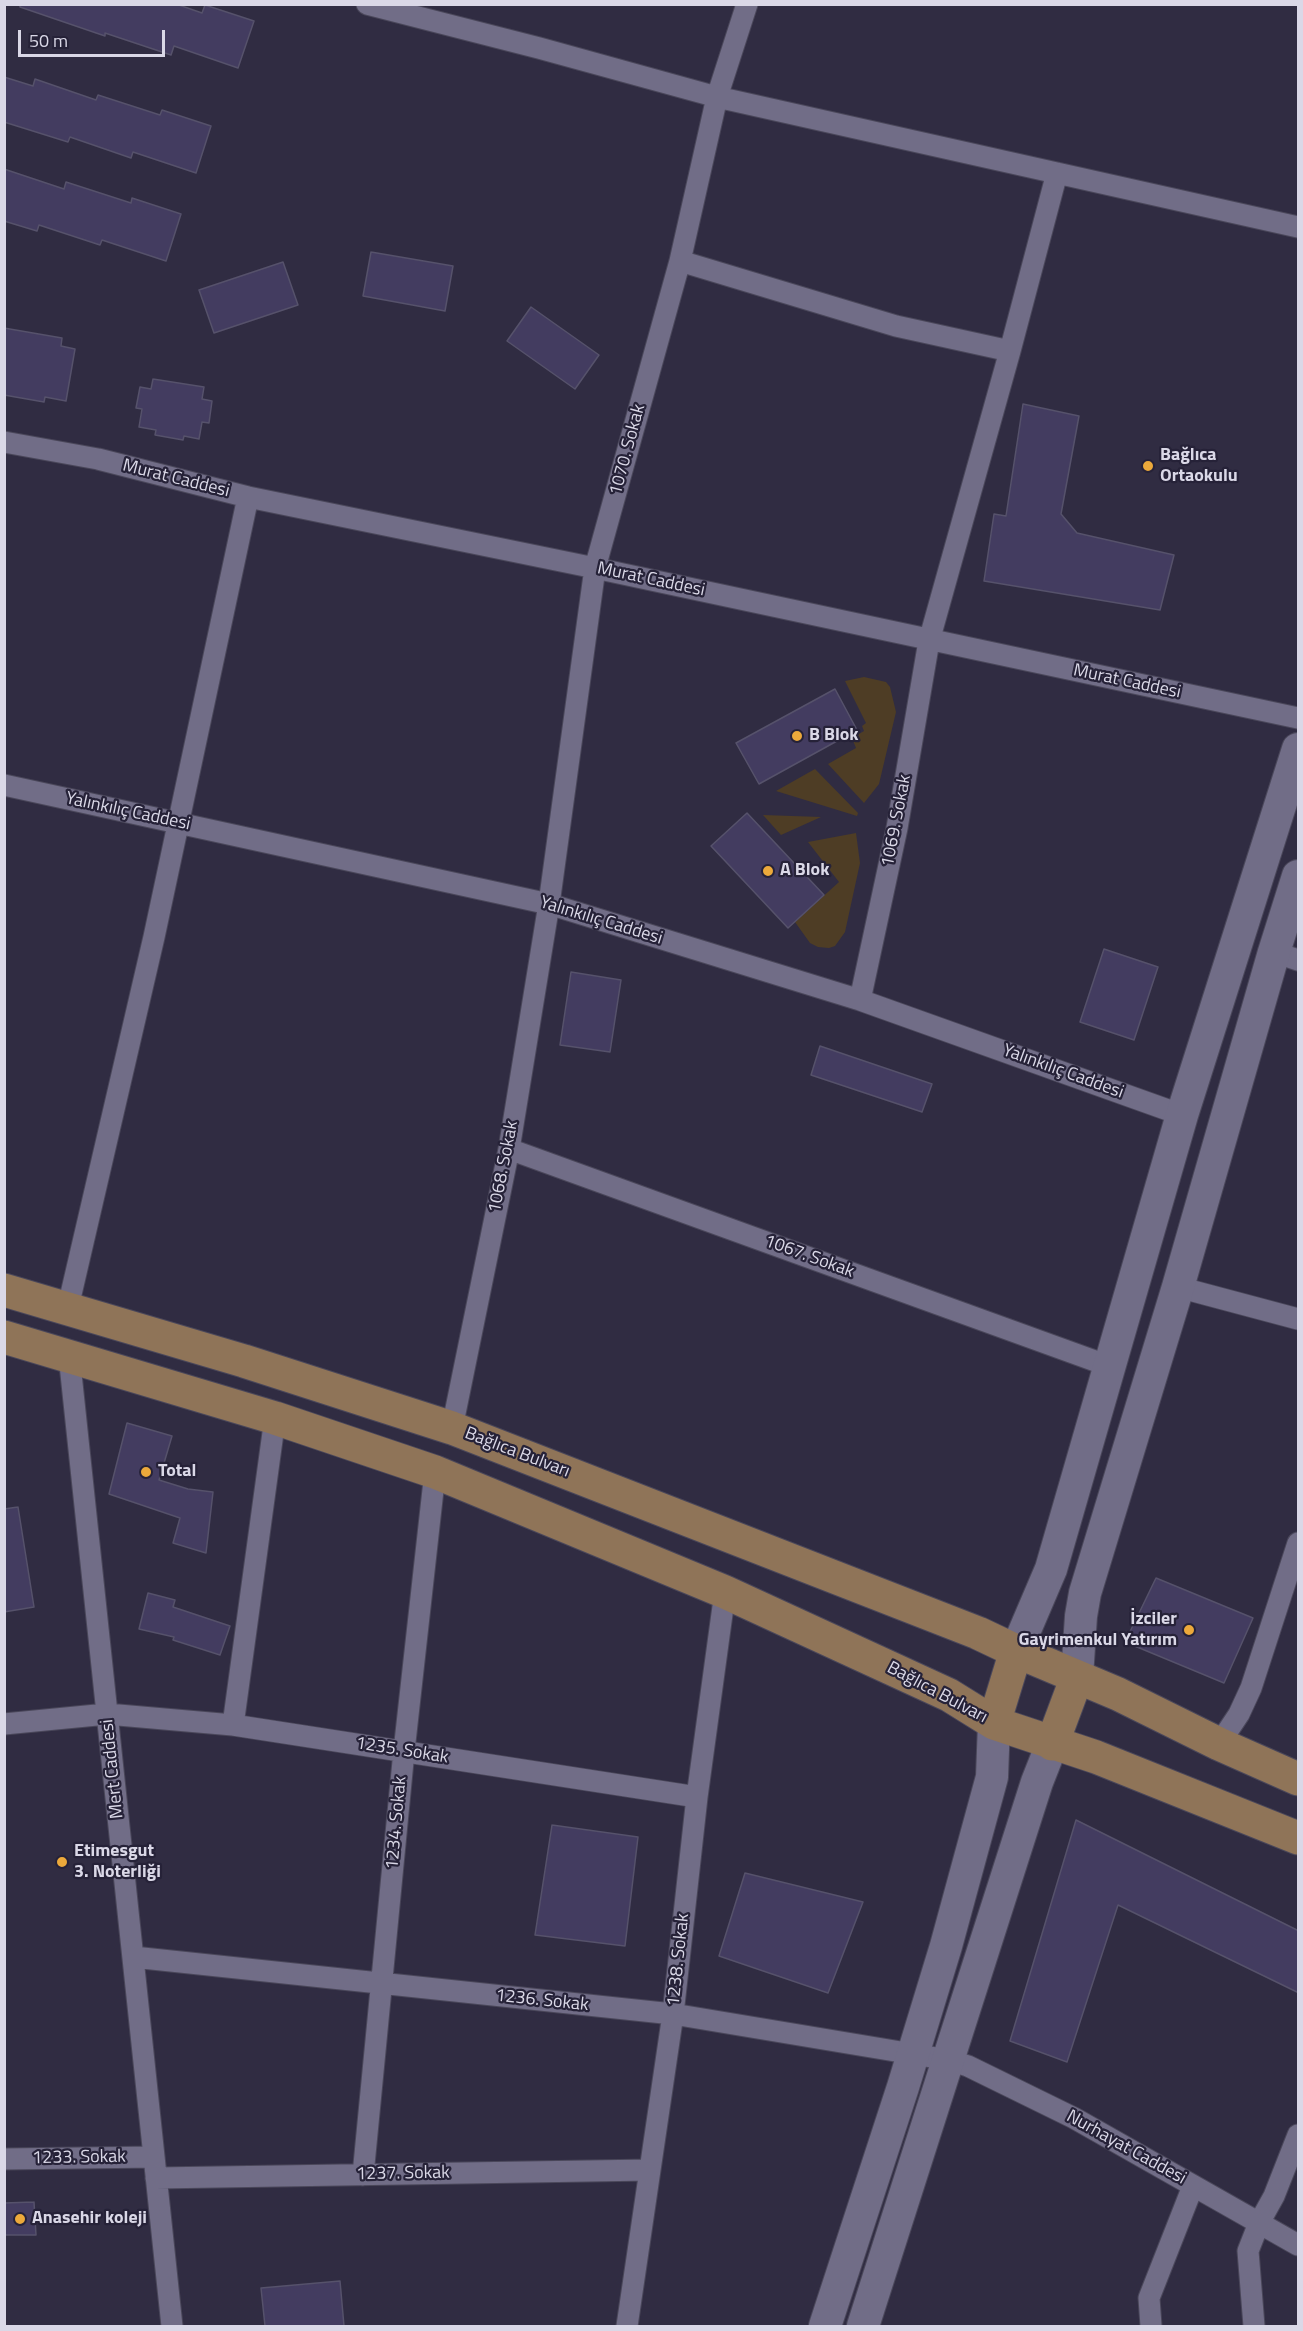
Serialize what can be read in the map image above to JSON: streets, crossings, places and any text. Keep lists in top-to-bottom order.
{
  "streets": {
    "main road": ["Bağlıca Bulvarı"],
    "street": [
      "1070. Sokak",
      "Murat Caddesi",
      "Yalınkılıç Caddesi",
      "1069. Sokak",
      "1068. Sokak",
      "1067. Sokak",
      "1235. Sokak",
      "Mert Caddesi",
      "1234. Sokak",
      "1238. Sokak",
      "1236. Sokak",
      "Nurhayat Caddesi",
      "1233. Sokak",
      "1237. Sokak"
    ]
  },
  "crossings": [
    ["1070. Sokak", "Murat Caddesi"],
    ["1070. Sokak", "Yalınkılıç Caddesi"],
    ["1070. Sokak", "1068. Sokak"],
    ["Murat Caddesi", "1069. Sokak"],
    ["Yalınkılıç Caddesi", "1069. Sokak"],
    ["Yalınkılıç Caddesi", "1068. Sokak"],
    ["1068. Sokak", "1067. Sokak"],
    ["1068. Sokak", "Bağlıca Bulvarı"],
    ["Bağlıca Bulvarı", "Mert Caddesi"],
    ["Bağlıca Bulvarı", "1234. Sokak"],
    ["Bağlıca Bulvarı", "1238. Sokak"],
    ["1235. Sokak", "Mert Caddesi"],
    ["1235. Sokak", "1234. Sokak"],
    ["1235. Sokak", "1238. Sokak"],
    ["Mert Caddesi", "1236. Sokak"],
    ["Mert Caddesi", "1233. Sokak"],
    ["Mert Caddesi", "1237. Sokak"],
    ["1234. Sokak", "1236. Sokak"],
    ["1234. Sokak", "1237. Sokak"],
    ["1238. Sokak", "1236. Sokak"],
    ["1238. Sokak", "1237. Sokak"],
    ["1236. Sokak", "Nurhayat Caddesi"]
  ],
  "places": [
    "Bağlıca Ortaokulu",
    "B Blok",
    "A Blok",
    "Total",
    "İzciler Gayrimenkul Yatırım",
    "Etimesgut 3. Noterliği",
    "Anasehir koleji"
  ],
  "scale_bar": "50 m"
}
